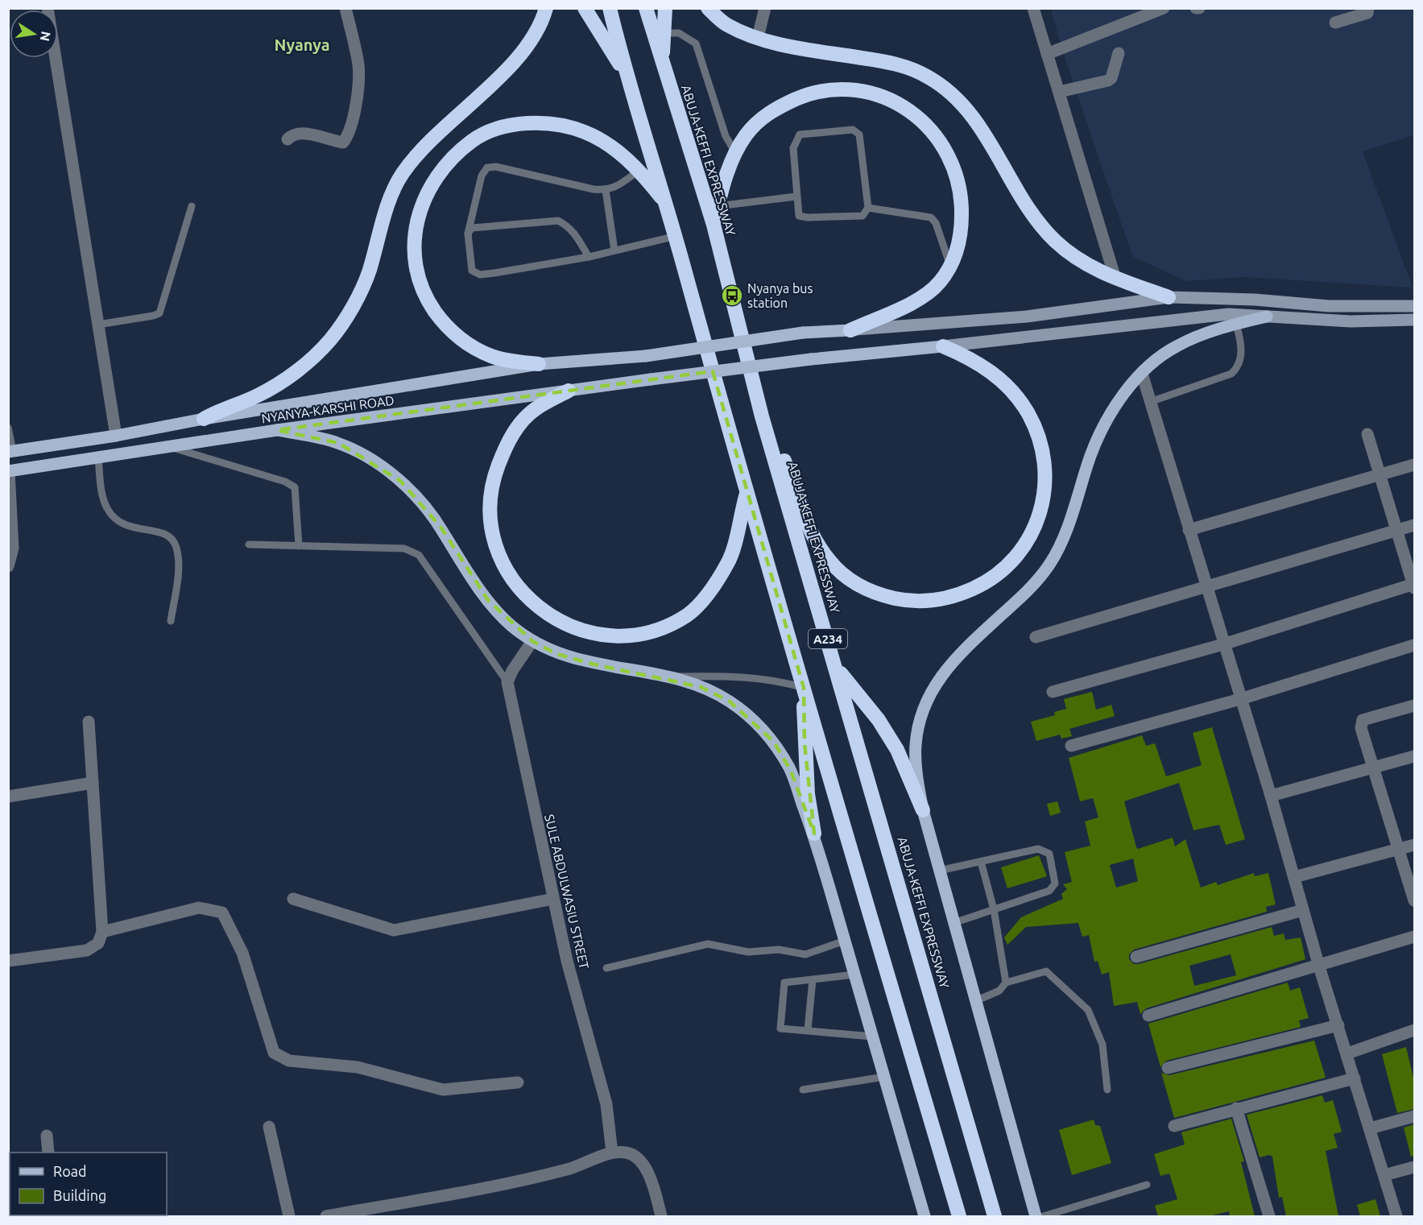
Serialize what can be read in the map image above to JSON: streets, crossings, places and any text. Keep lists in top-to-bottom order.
{
  "streets": {
    "highway": ["ABUJA-KEFFI EXPRESSWAY", "A234"],
    "main road": ["NYANYA-KARSHI ROAD"],
    "street": ["SULE ABDULWASIU STREET"]
  },
  "districts": ["Nyanya"],
  "places": {
    "bus stop": ["Nyanya bus station"]
  },
  "legend": ["Road", "Building"],
  "north": "right"
}
